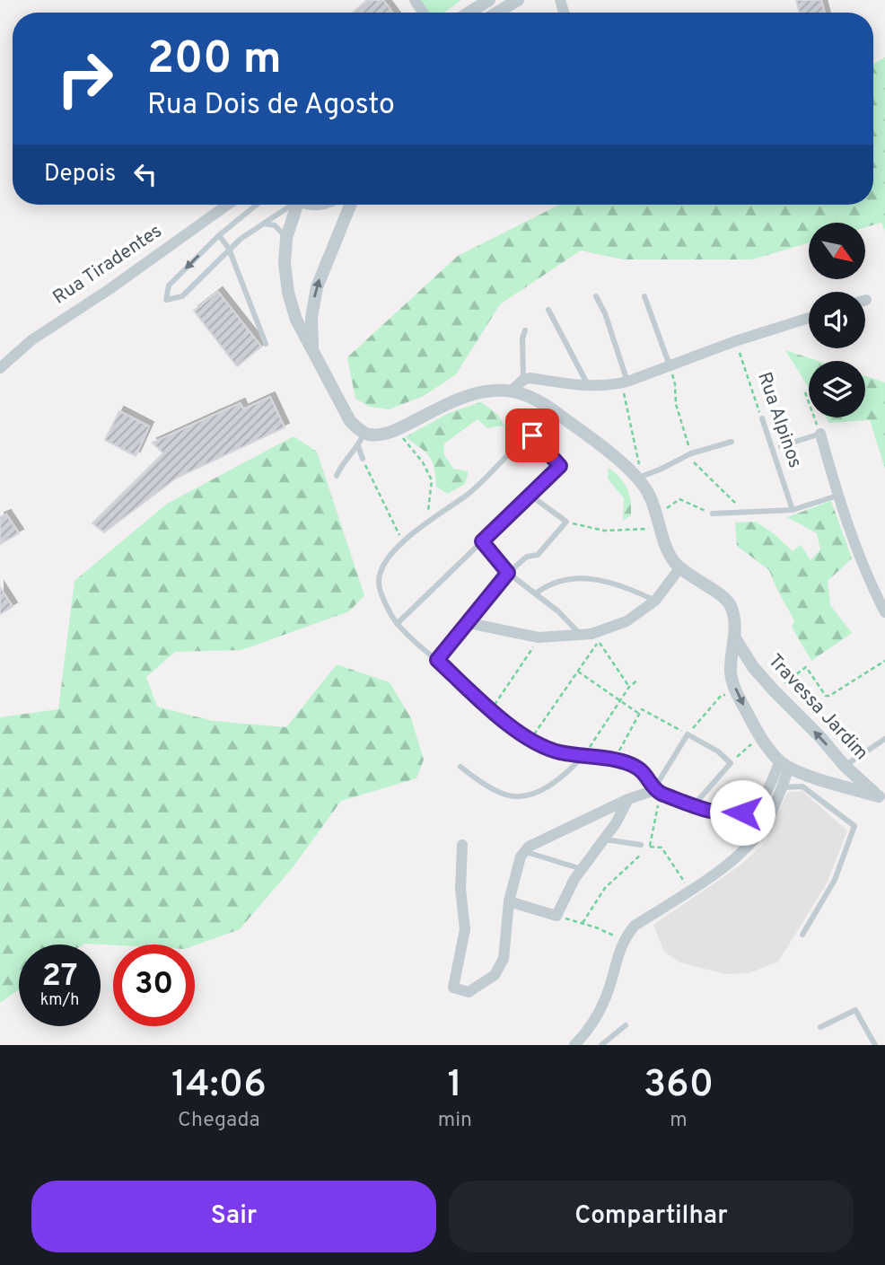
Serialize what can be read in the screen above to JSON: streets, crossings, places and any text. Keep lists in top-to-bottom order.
{
  "streets": {
    "street": ["Rua Tiradentes", "Travessa Jardim"],
    "lane": ["Rua Alpinos"]
  },
  "north": "bottom right",
  "page": {
    "turn": ["200 m", "Rua Dois de Agosto"],
    "then": "Depois",
    "speed": "27 km/h",
    "limit": "30",
    "eta": [
      "14:06",
      "Chegada",
      "1",
      "min",
      "360",
      "m"
    ],
    "buttons": ["Sair", "Compartilhar"]
  }
}
